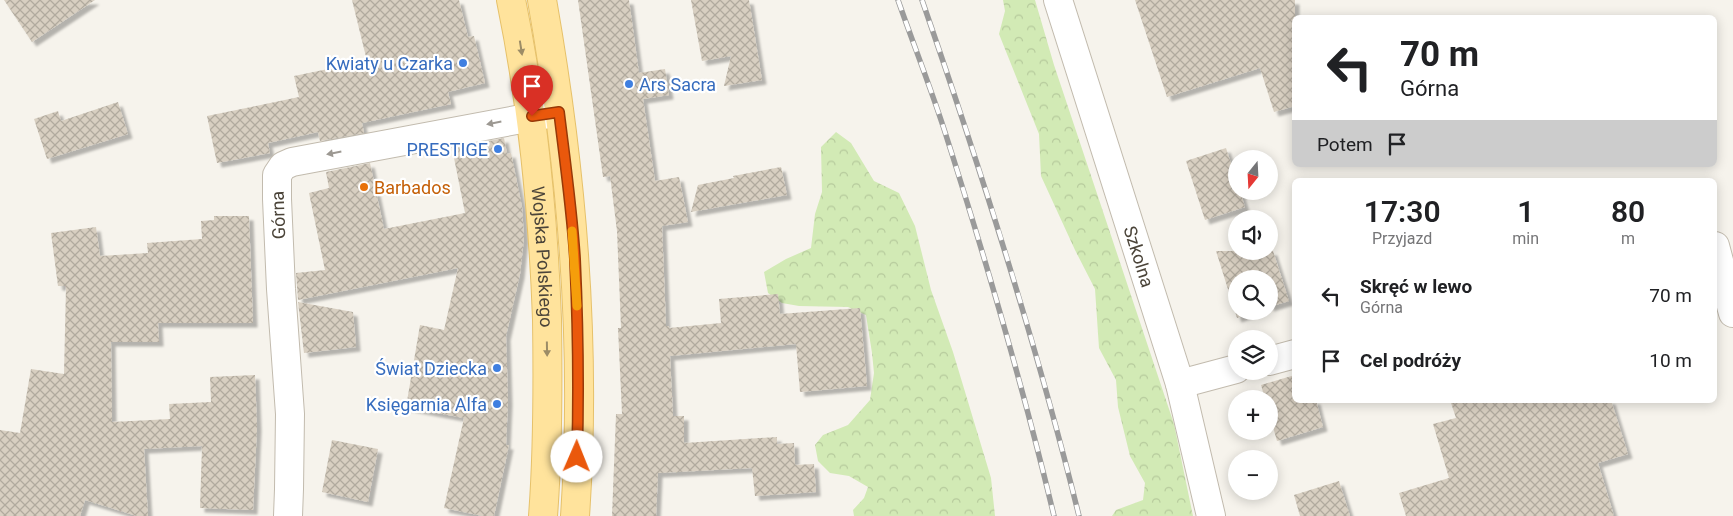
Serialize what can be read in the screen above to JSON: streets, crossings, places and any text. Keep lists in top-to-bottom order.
{
  "streets": {
    "main road": ["Wojska Polskiego"],
    "street": ["Górna", "Szkolna"]
  },
  "crossings": [
    ["Górna", "Wojska Polskiego"]
  ],
  "places": [
    "Kwiaty u Czarka",
    "Ars Sacra",
    "PRESTIGE",
    "Barbados",
    "Świat Dziecka",
    "Księgarnia Alfa"
  ],
  "north": "bottom",
  "page": {
    "turn": ["70 m", "Górna"],
    "then": "Potem",
    "map_buttons": ["+", "−"],
    "eta": [
      "17:30",
      "Przyjazd",
      "1",
      "min",
      "80",
      "m"
    ],
    "list": [
      {
        "name": "Skręć w lewo",
        "note": "Górna",
        "value": "70 m"
      },
      {
        "name": "Cel podróży",
        "value": "10 m"
      }
    ]
  }
}
